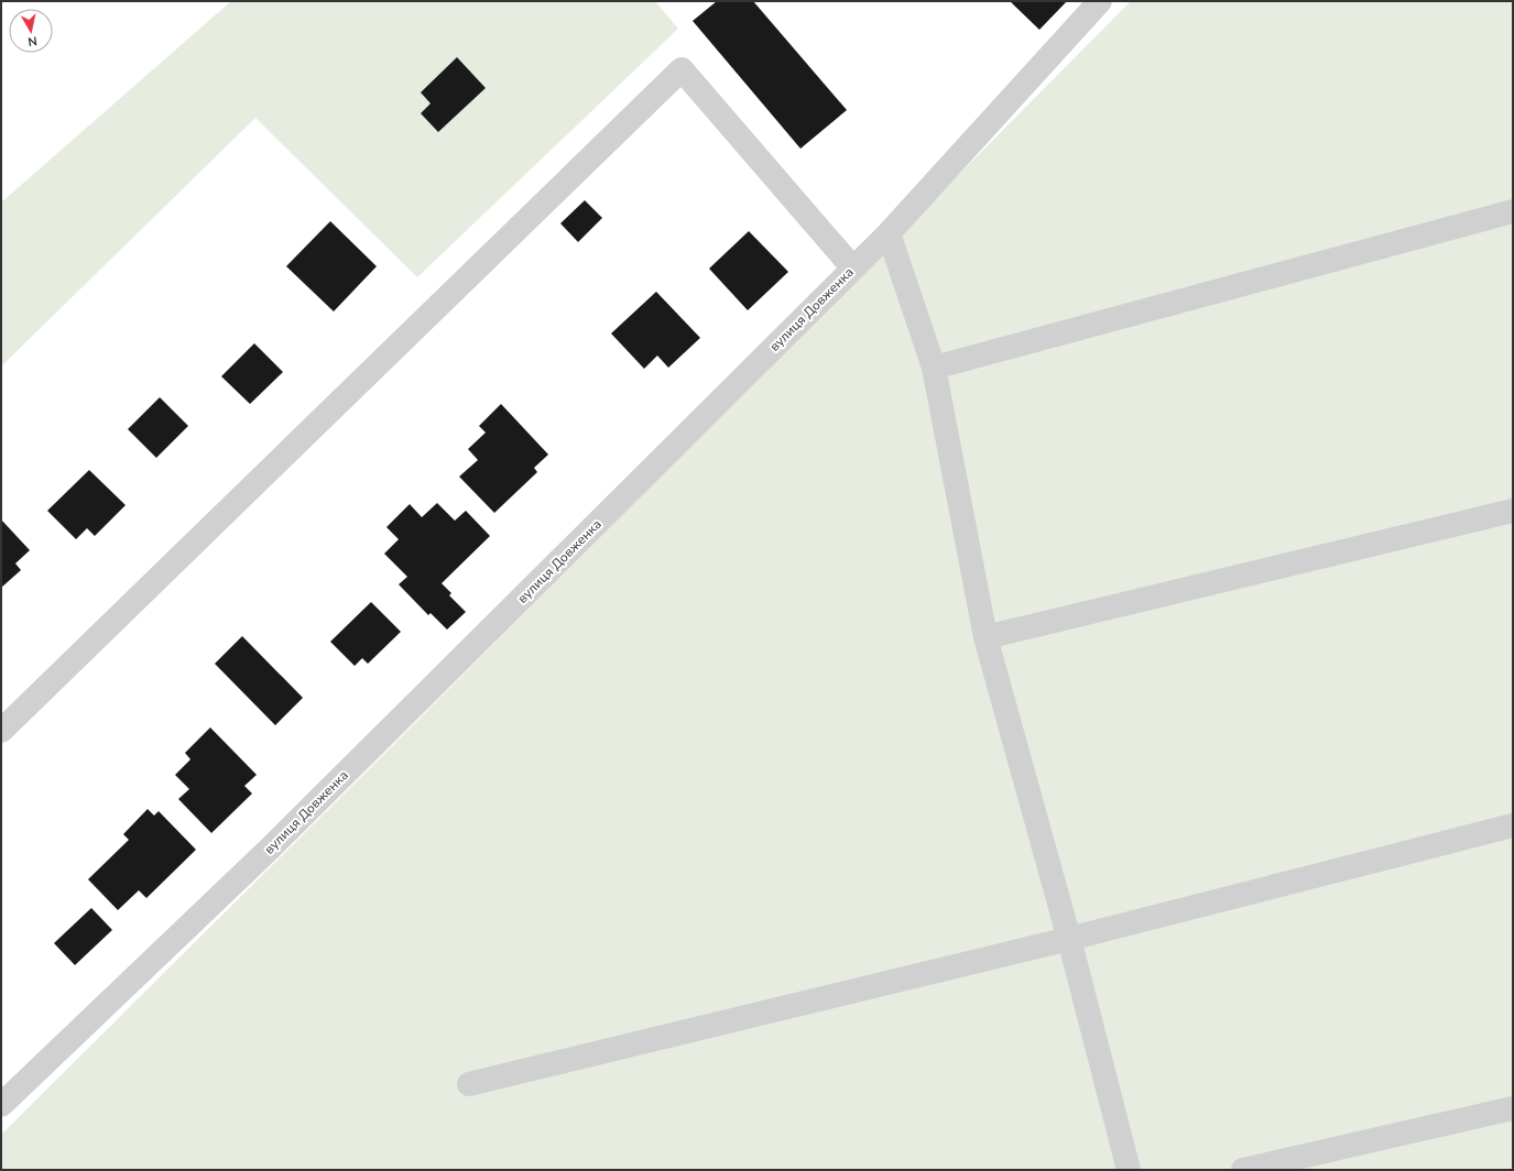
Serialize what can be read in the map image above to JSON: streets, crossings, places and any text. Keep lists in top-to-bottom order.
{
  "streets": {
    "street": ["вулиця Довженка"]
  },
  "north": "bottom"
}
